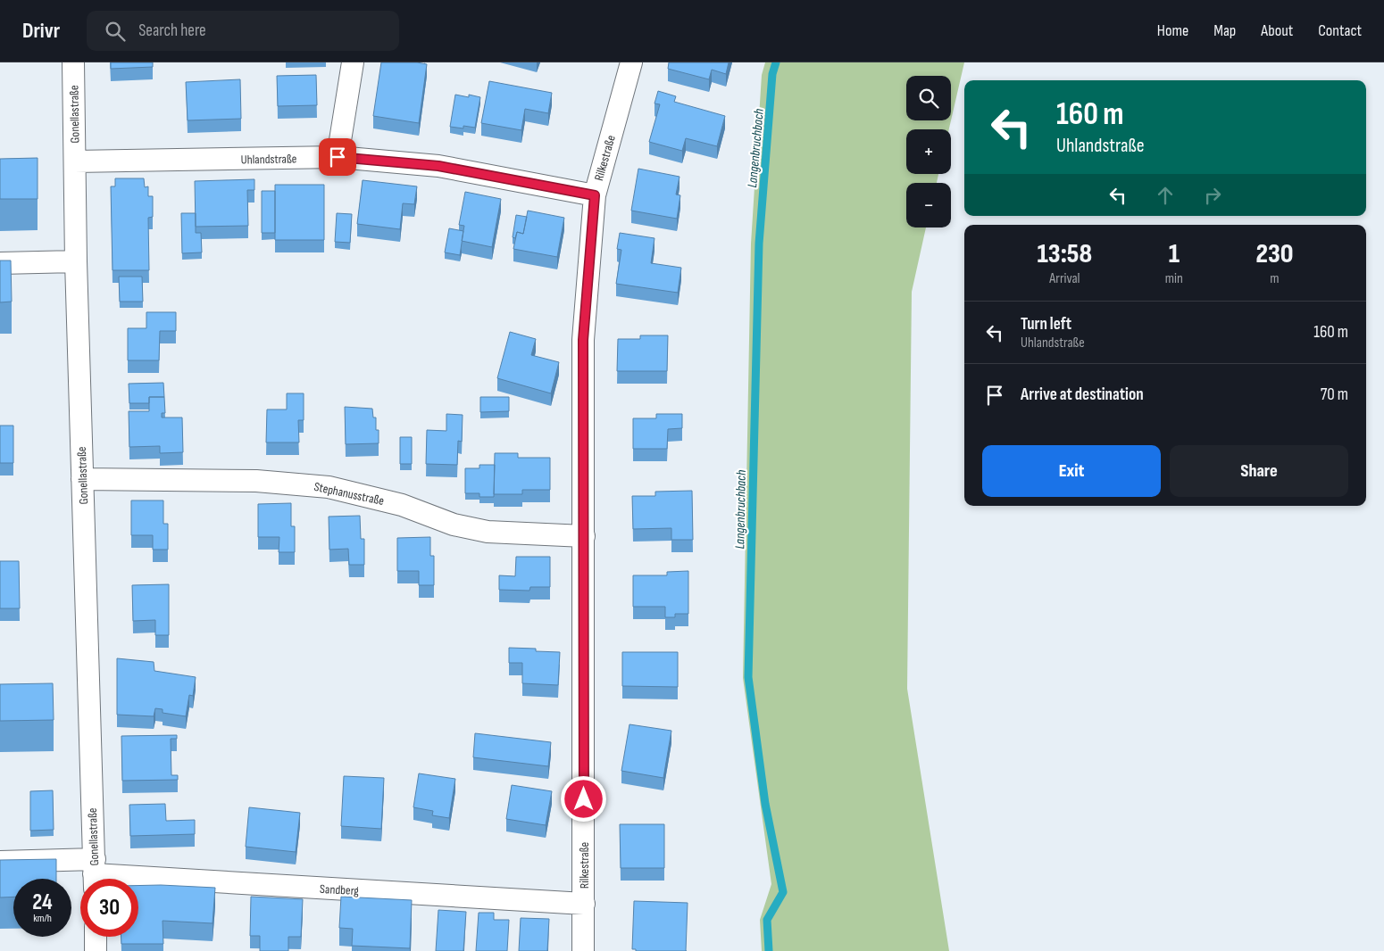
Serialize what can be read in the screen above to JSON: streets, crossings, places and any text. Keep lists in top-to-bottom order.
{
  "streets": {
    "street": [
      "Gonellastraße",
      "Rilkestraße",
      "Uhlandstraße",
      "Stephanusstraße",
      "Sandberg"
    ]
  },
  "crossings": [
    ["Gonellastraße", "Uhlandstraße"],
    ["Gonellastraße", "Stephanusstraße"],
    ["Gonellastraße", "Sandberg"],
    ["Rilkestraße", "Uhlandstraße"],
    ["Rilkestraße", "Stephanusstraße"],
    ["Rilkestraße", "Sandberg"]
  ],
  "water": ["Langenbruchbach"],
  "page": {
    "header": "Drivr",
    "search": "Search here",
    "nav": [
      "Home",
      "Map",
      "About",
      "Contact"
    ],
    "map_buttons": ["+", "−"],
    "turn": ["160 m", "Uhlandstraße"],
    "eta": [
      "13:58",
      "Arrival",
      "1",
      "min",
      "230",
      "m"
    ],
    "list": [
      {
        "name": "Turn left",
        "note": "Uhlandstraße",
        "value": "160 m"
      },
      {
        "name": "Arrive at destination",
        "value": "70 m"
      }
    ],
    "buttons": ["Exit", "Share"],
    "speed": "24 km/h",
    "limit": "30"
  }
}
